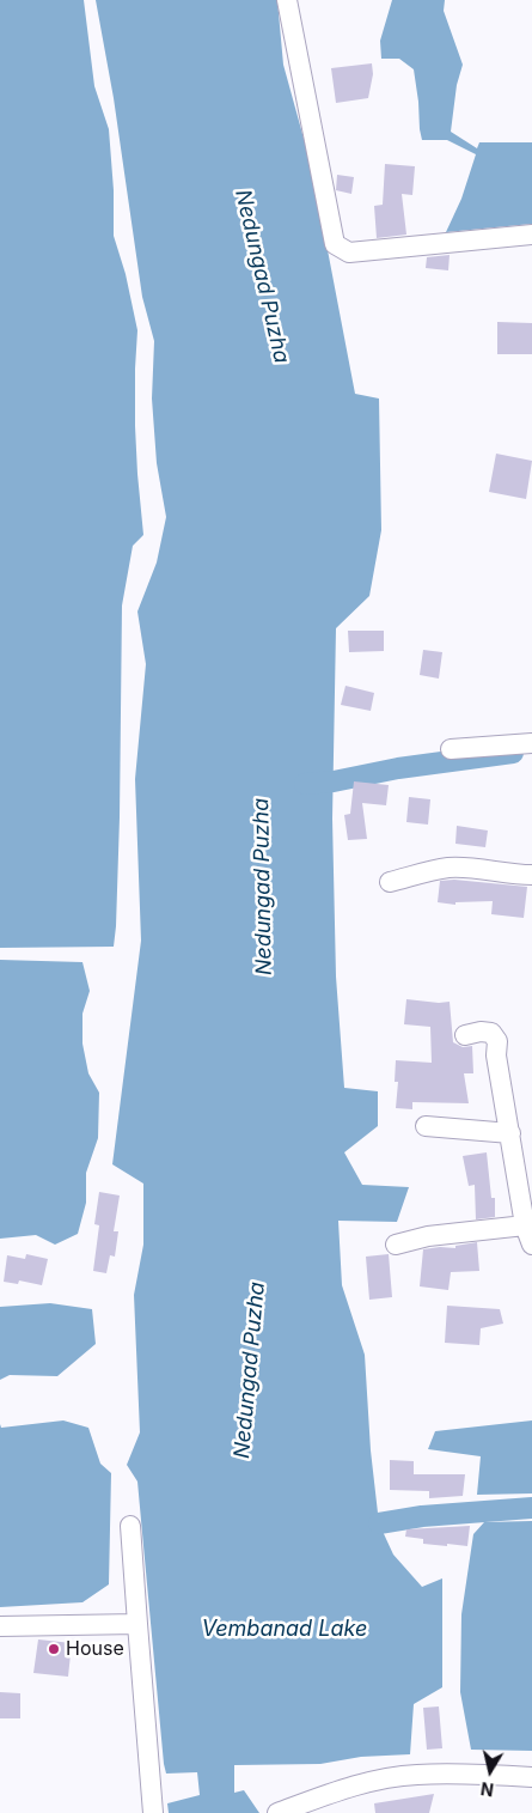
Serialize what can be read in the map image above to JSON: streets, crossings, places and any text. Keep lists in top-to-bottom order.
{
  "water": ["Nedungad Puzha", "Vembanad Lake"],
  "places": ["House"],
  "north": "bottom"
}
